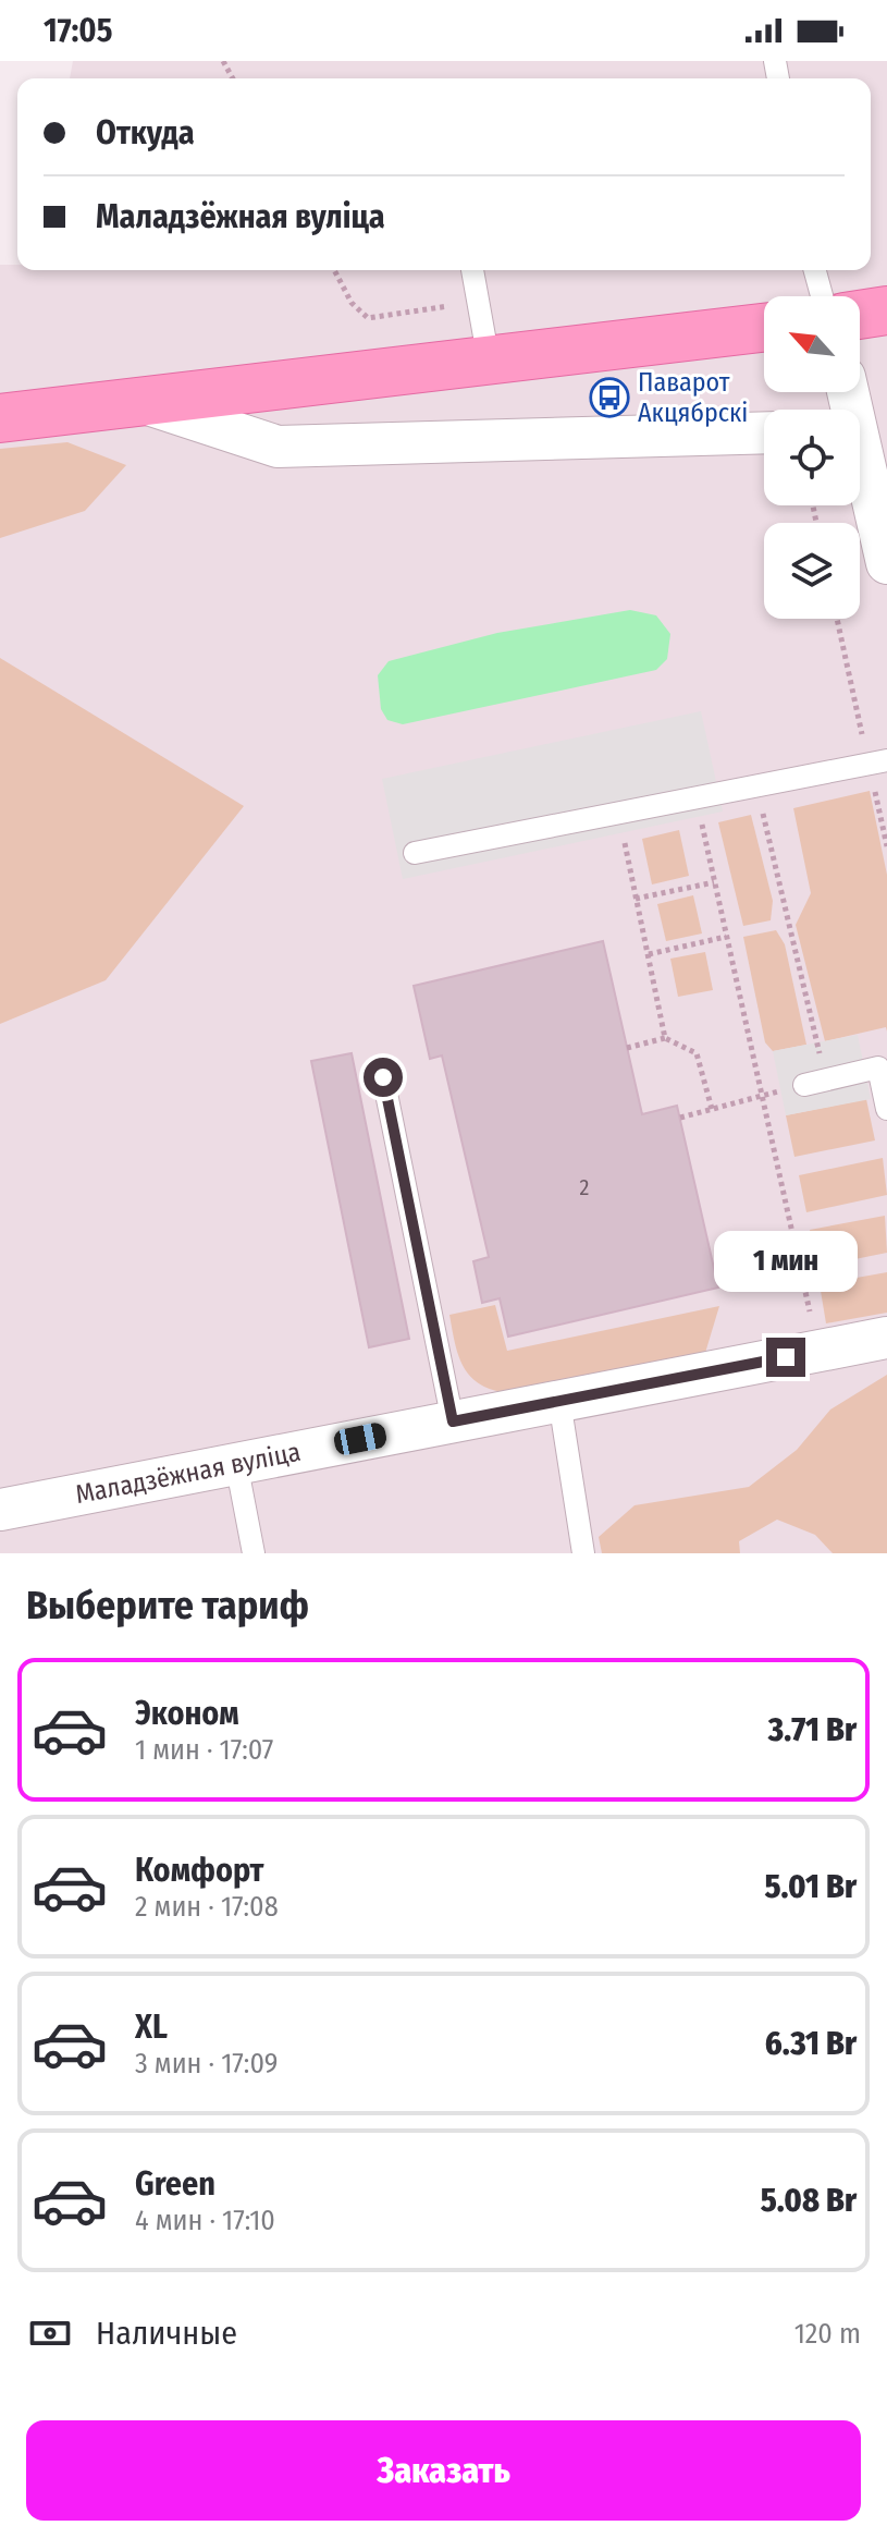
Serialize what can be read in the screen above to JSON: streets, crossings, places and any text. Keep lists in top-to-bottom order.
{
  "streets": {
    "street": ["Маладзёжная вуліца"]
  },
  "places": {
    "bus stop": ["Паварот Акцябрскі"]
  },
  "house_numbers": ["2"],
  "north": "top left",
  "page": {
    "status": "17:05",
    "banner": ["Откуда", "Маладзёжная вуліца"],
    "bubble": "1 мин",
    "heading": "Выберите тариф",
    "list": [
      {
        "name": "Эконом",
        "note": "1 мин · 17:07",
        "value": "3.71 Br"
      },
      {
        "name": "Комфорт",
        "note": "2 мин · 17:08",
        "value": "5.01 Br"
      },
      {
        "name": "XL",
        "note": "3 мин · 17:09",
        "value": "6.31 Br"
      },
      {
        "name": "Green",
        "note": "4 мин · 17:10",
        "value": "5.08 Br"
      }
    ],
    "pay": ["Наличные", "120 m"],
    "buttons": "Заказать"
  }
}
